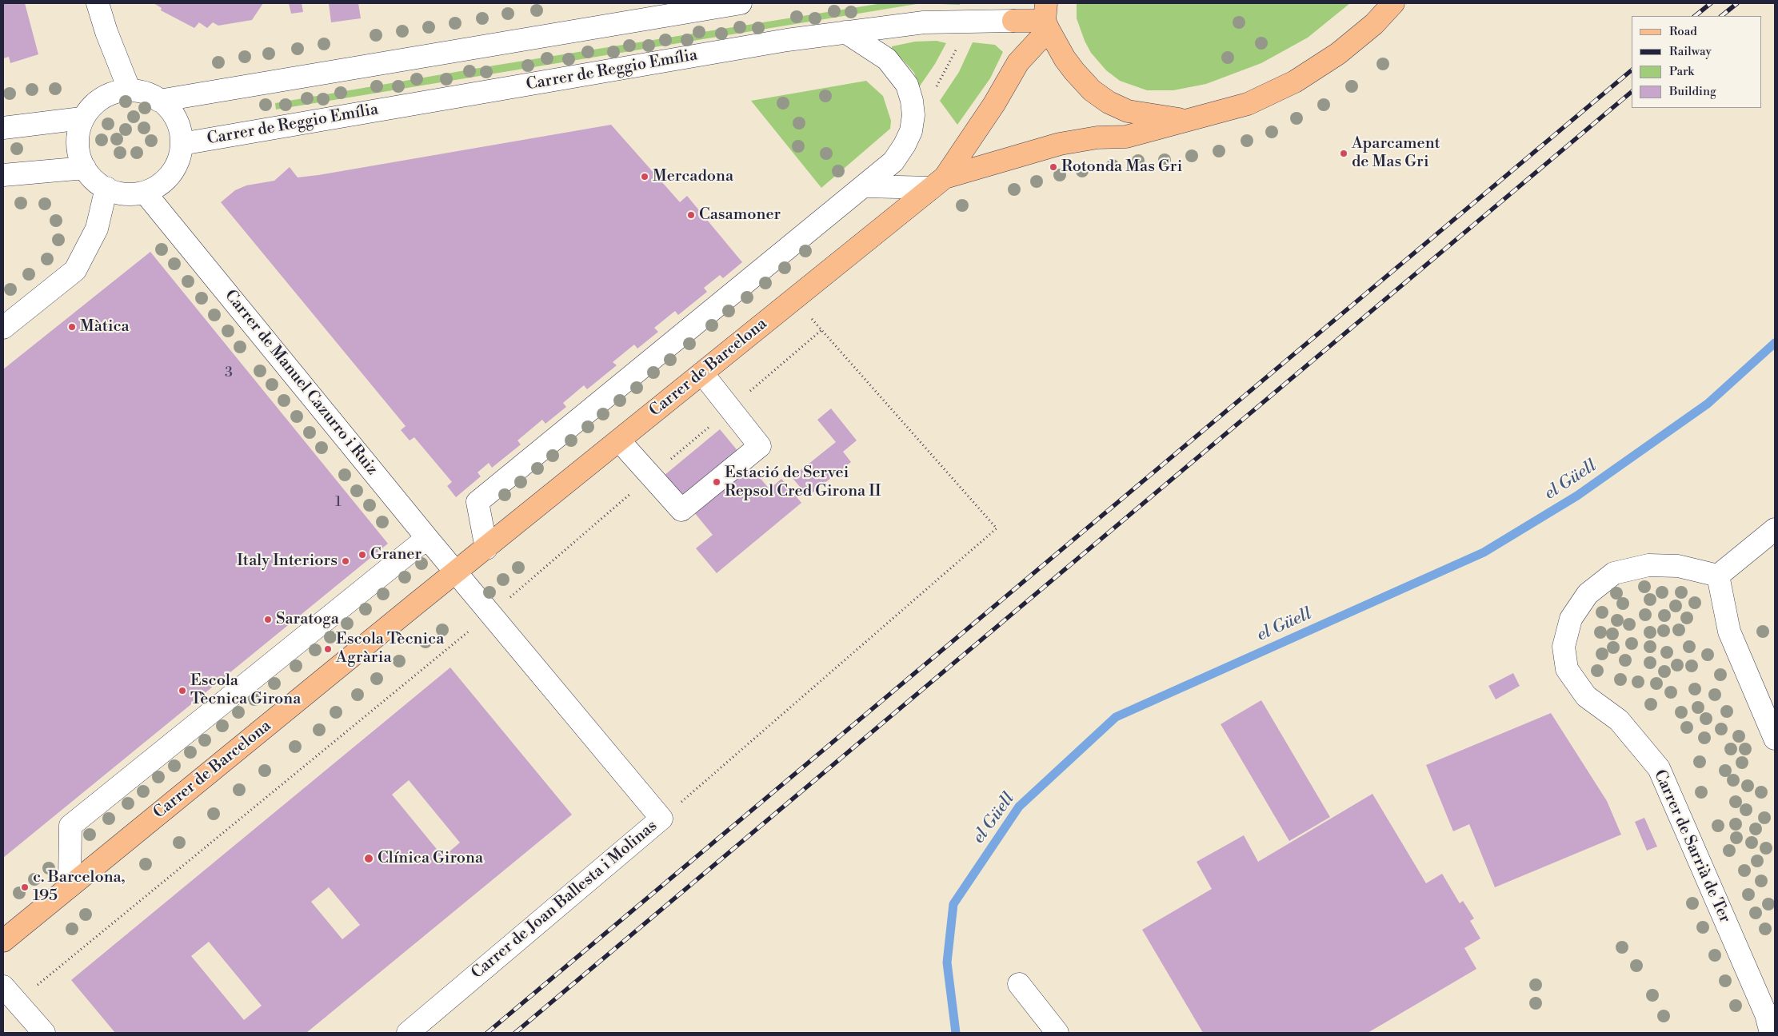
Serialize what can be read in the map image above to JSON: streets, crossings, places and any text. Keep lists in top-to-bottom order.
{
  "streets": {
    "main road": ["Carrer de Reggio Emília", "Carrer de Barcelona"],
    "street": ["Carrer de Manuel Cazurro i Ruiz", "Carrer de Sarrià de Ter", "Carrer de Joan Ballesta i Molinas"]
  },
  "crossings": [
    ["Carrer de Reggio Emília", "Carrer de Barcelona"],
    ["Carrer de Reggio Emília", "Carrer de Manuel Cazurro i Ruiz"],
    ["Carrer de Barcelona", "Carrer de Manuel Cazurro i Ruiz"],
    ["Carrer de Barcelona", "Carrer de Joan Ballesta i Molinas"],
    ["Carrer de Manuel Cazurro i Ruiz", "Carrer de Joan Ballesta i Molinas"]
  ],
  "water": ["el Güell"],
  "places": [
    "Aparcament de Mas Gri",
    "Rotonda Mas Gri",
    "Mercadona",
    "Casamoner",
    "Màtica",
    "Estació de Servei Repsol Cred Girona II",
    "Graner",
    "Italy Interiors",
    "Saratoga",
    "Escola Tècnica Agrària",
    "Escola Tècnica Girona",
    "Clínica Girona",
    "c. Barcelona, 195"
  ],
  "house_numbers": ["3", "1"],
  "legend": [
    "Road",
    "Railway",
    "Park",
    "Building"
  ]
}
